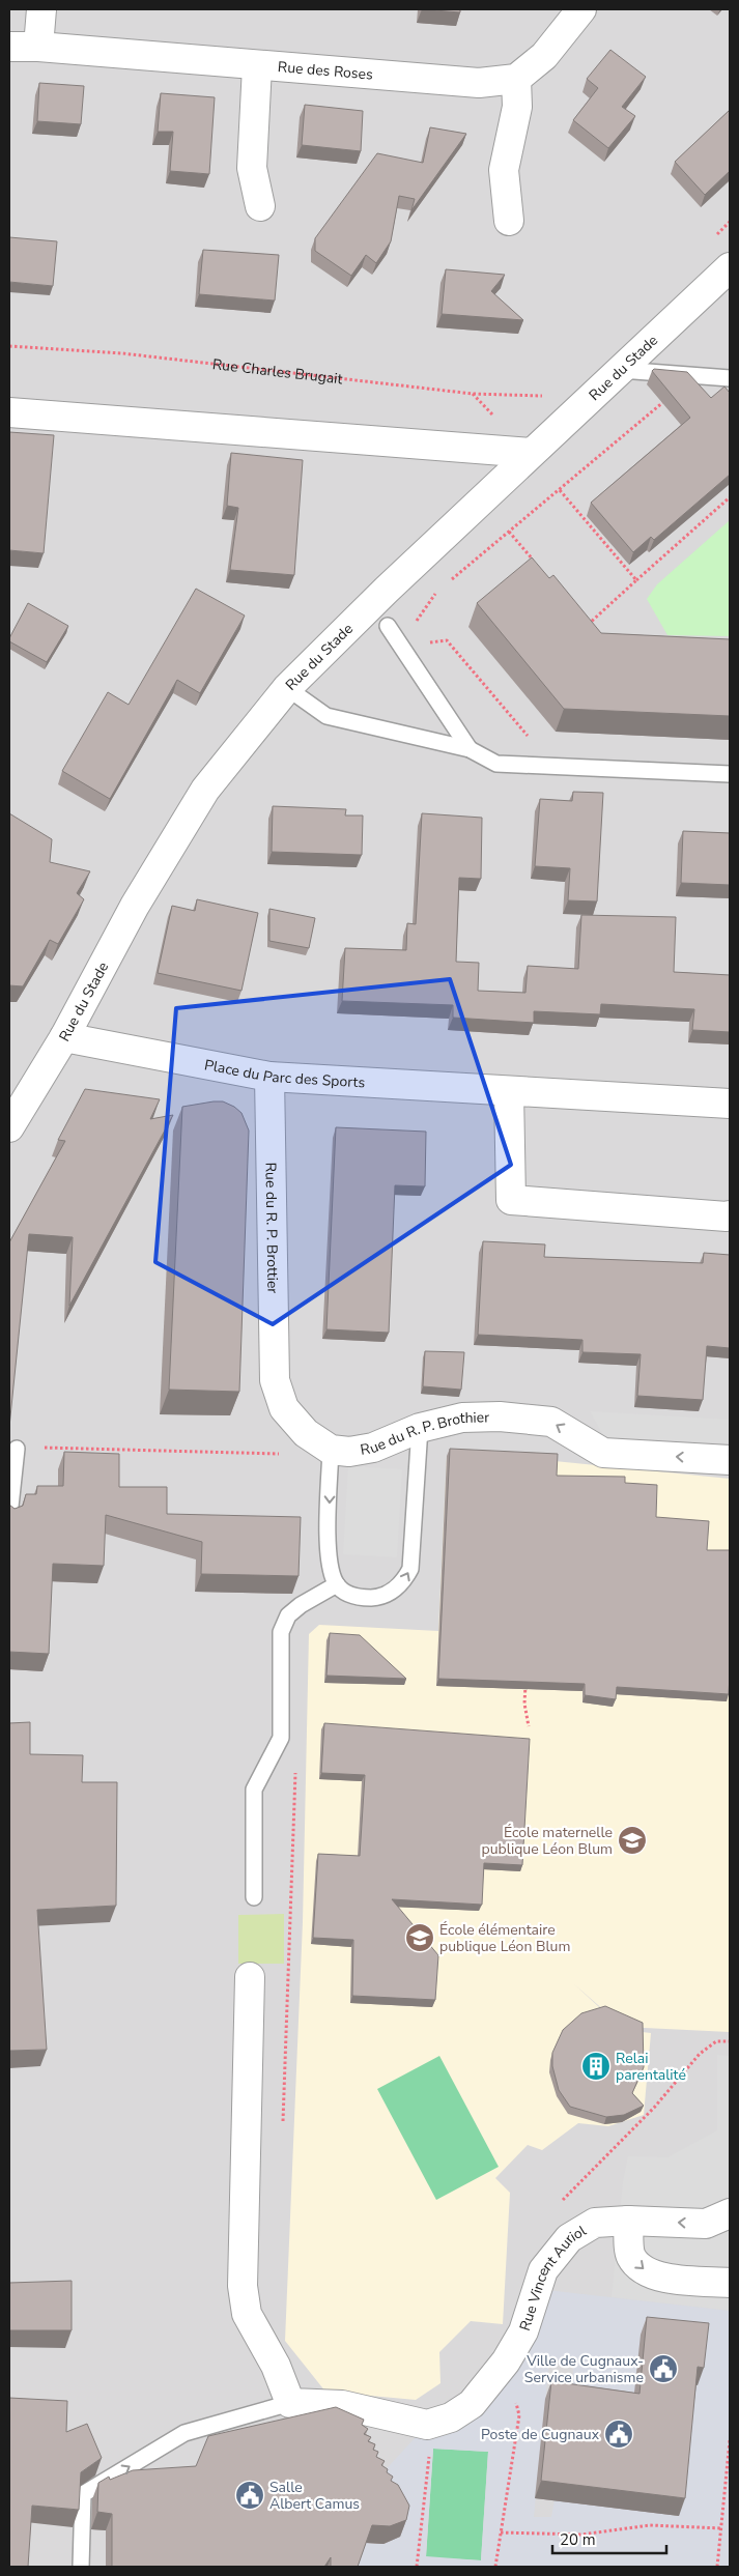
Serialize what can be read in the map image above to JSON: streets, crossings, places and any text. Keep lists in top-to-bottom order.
{
  "streets": {
    "street": [
      "Rue des Roses",
      "Rue du Stade",
      "Place du Parc des Sports",
      "Rue du R. P. Brottier",
      "Rue du R. P. Brothier",
      "Rue Vincent Auriol"
    ],
    "path": ["Rue Charles Brugait"]
  },
  "crossings": [
    ["Rue du Stade", "Place du Parc des Sports"],
    ["Place du Parc des Sports", "Rue du R. P. Brottier"],
    ["Rue du R. P. Brottier", "Rue du R. P. Brothier"]
  ],
  "one_way": ["Rue du R. P. Brothier"],
  "places": {
    "school or university": ["École maternelle publique Léon Blum", "École élémentaire publique Léon Blum"],
    "building": ["Relai parentalité"],
    "public building": ["Ville de Cugnaux- Service urbanisme", "Poste de Cugnaux", "Salle Albert Camus"]
  },
  "scale_bar": "20 m"
}
